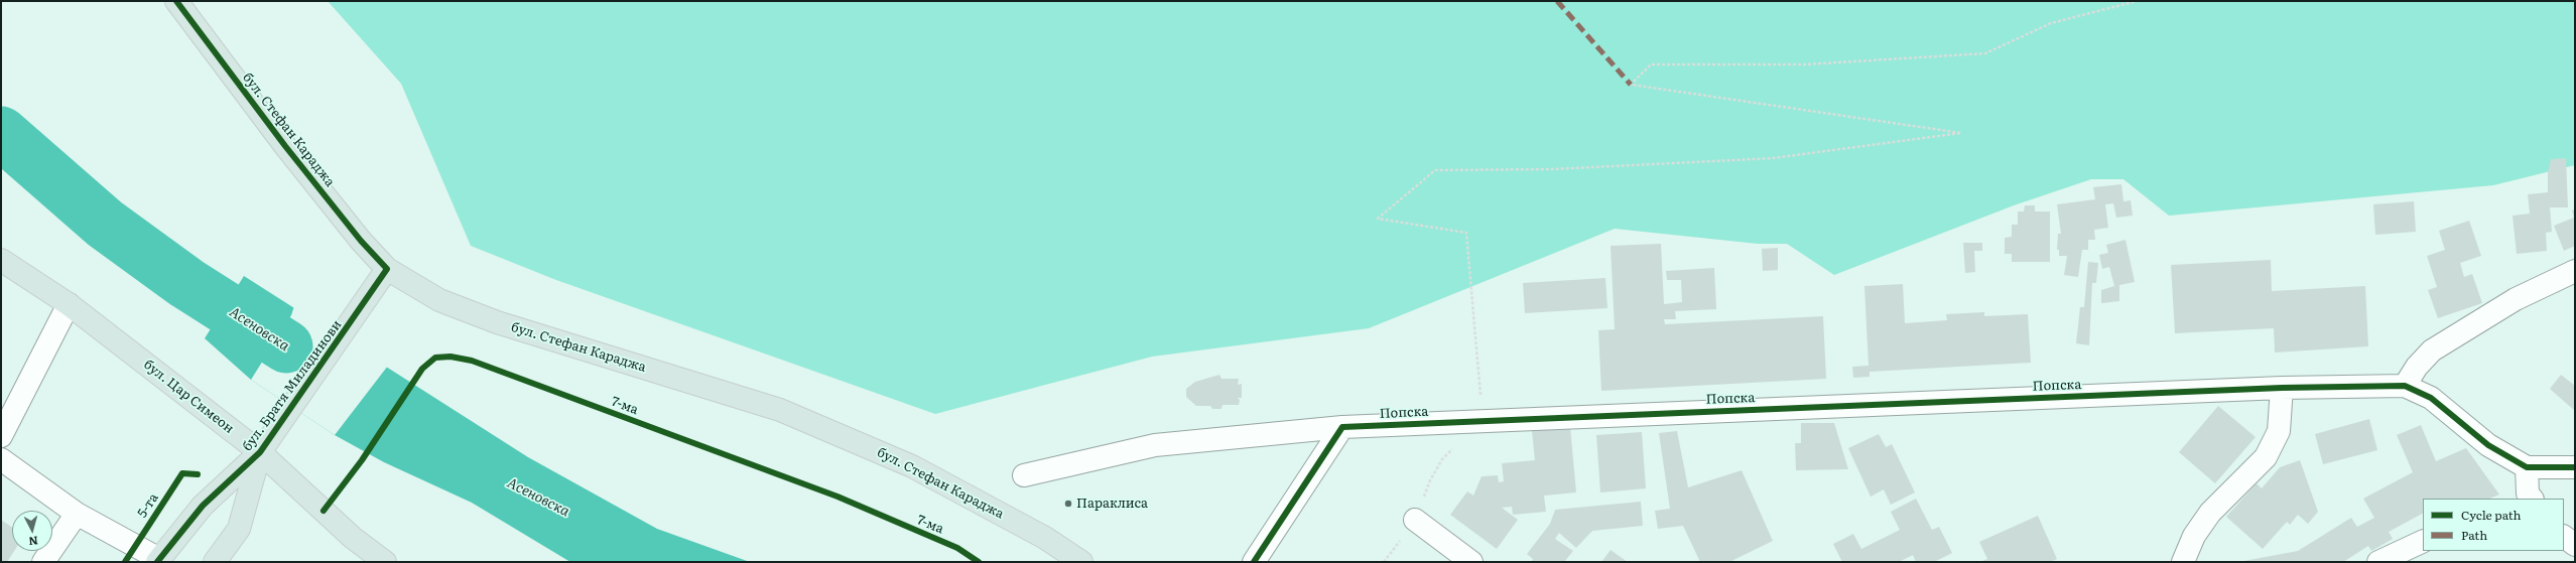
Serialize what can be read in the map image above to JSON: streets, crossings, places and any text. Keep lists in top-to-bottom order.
{
  "streets": {
    "main road": ["бул. Стефан Караджа", "бул. Братя Миладинови", "бул. Цар Симеон"],
    "street": ["Попска"],
    "cycle path": ["7-ма", "5-та"]
  },
  "crossings": [
    ["бул. Стефан Караджа", "бул. Братя Миладинови"],
    ["бул. Братя Миладинови", "бул. Цар Симеон"]
  ],
  "water": ["Асеновска"],
  "places": ["Параклиса"],
  "legend": ["Cycle path", "Path"],
  "north": "bottom"
}
